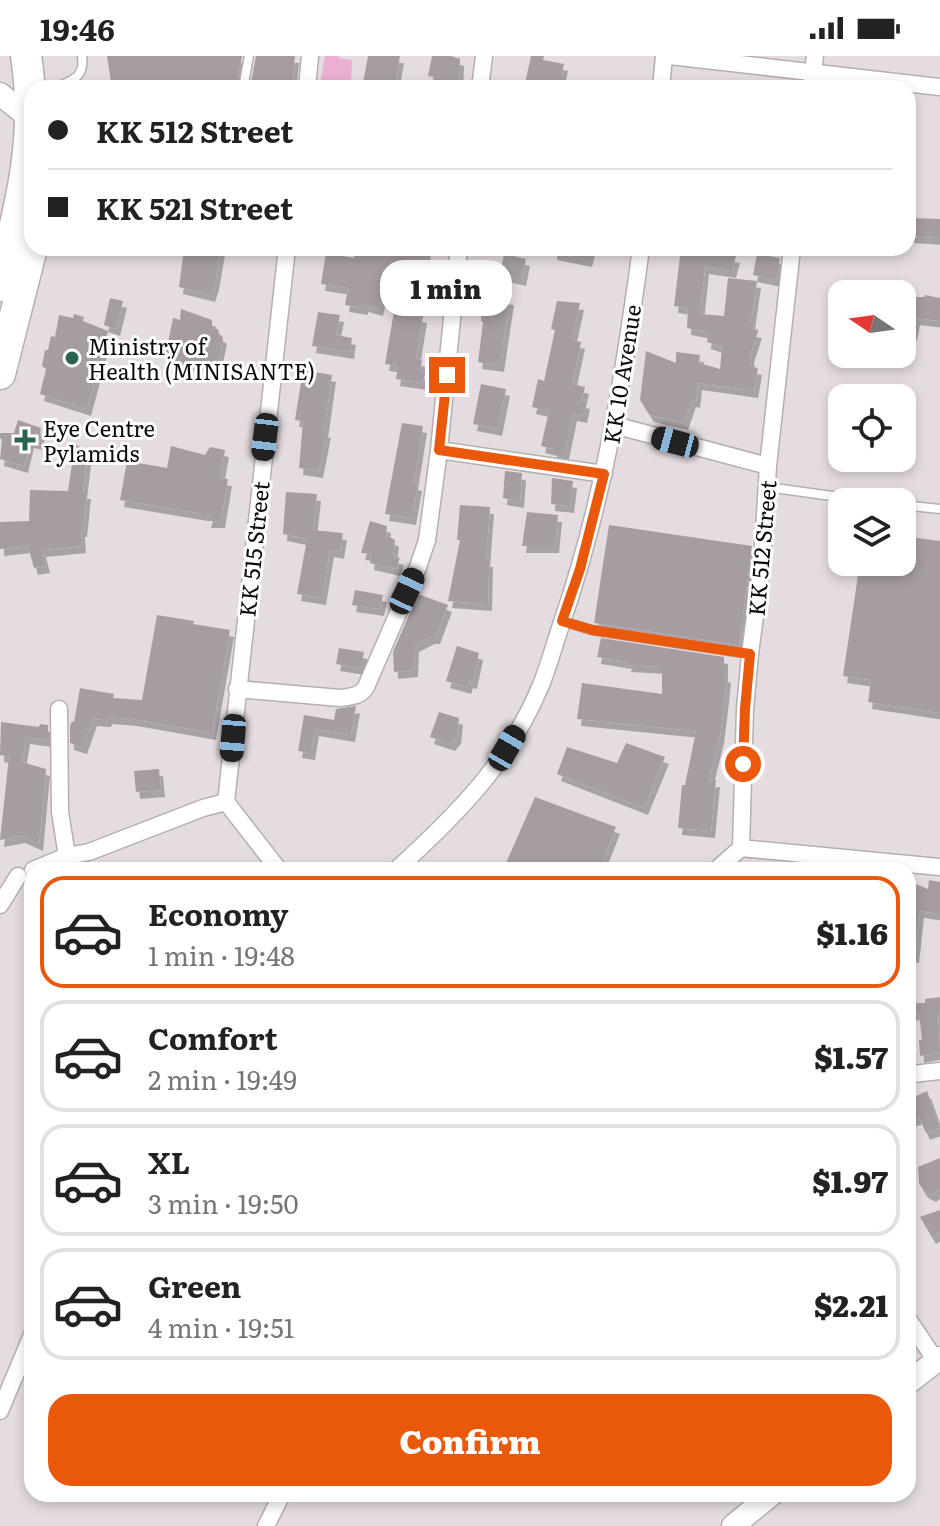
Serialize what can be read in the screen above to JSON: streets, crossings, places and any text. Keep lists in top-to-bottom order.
{
  "streets": {
    "street": ["KK 10 Avenue", "KK 512 Street", "KK 515 Street"]
  },
  "places": {
    "other": ["Ministry of Health (MINISANTE)"],
    "health": ["Eye Centre Pylamids"]
  },
  "north": "left",
  "page": {
    "status": "19:46",
    "banner": ["KK 512 Street", "KK 521 Street"],
    "bubble": "1 min",
    "list": [
      {
        "name": "Economy",
        "note": "1 min · 19:48",
        "value": "$1.16"
      },
      {
        "name": "Comfort",
        "note": "2 min · 19:49",
        "value": "$1.57"
      },
      {
        "name": "XL",
        "note": "3 min · 19:50",
        "value": "$1.97"
      },
      {
        "name": "Green",
        "note": "4 min · 19:51",
        "value": "$2.21"
      }
    ],
    "buttons": "Confirm"
  }
}
